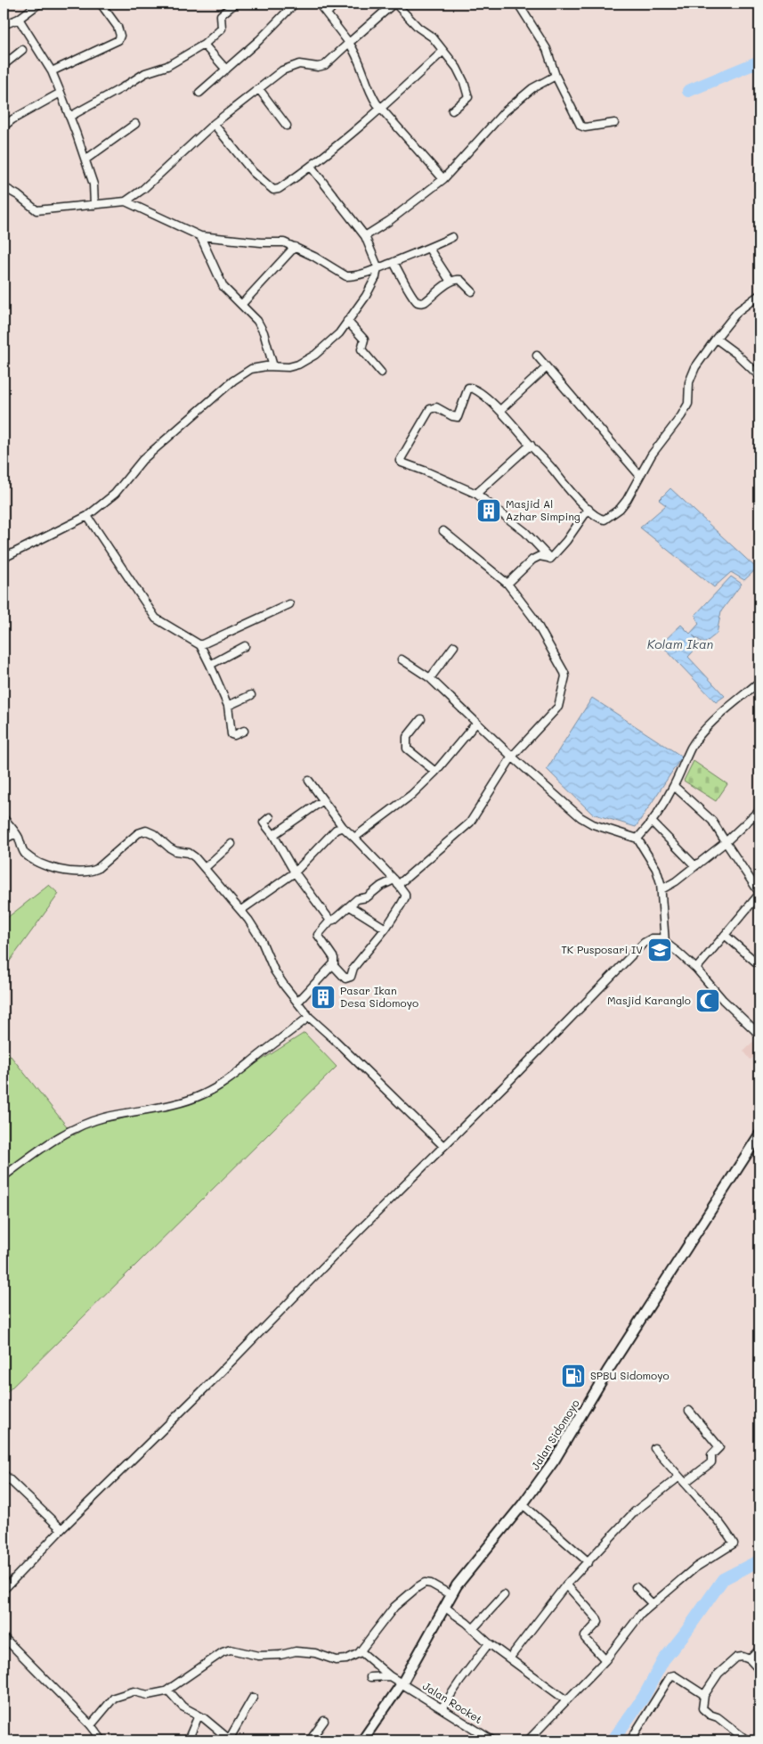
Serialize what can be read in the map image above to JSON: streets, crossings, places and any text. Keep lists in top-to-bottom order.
{
  "streets": {
    "main road": ["Jalan Sidomoyo"],
    "street": ["Jalan Rocket"]
  },
  "crossings": [
    ["Jalan Sidomoyo", "Jalan Rocket"]
  ],
  "water": ["Kolam Ikan"],
  "places": {
    "building": ["Masjid Al Azhar Simping", "Pasar Ikan Desa Sidomoyo"],
    "school or university": ["TK Pusposari IV"],
    "mosque": ["Masjid Karanglo"],
    "fuel station": ["SPBU Sidomoyo"]
  }
}
